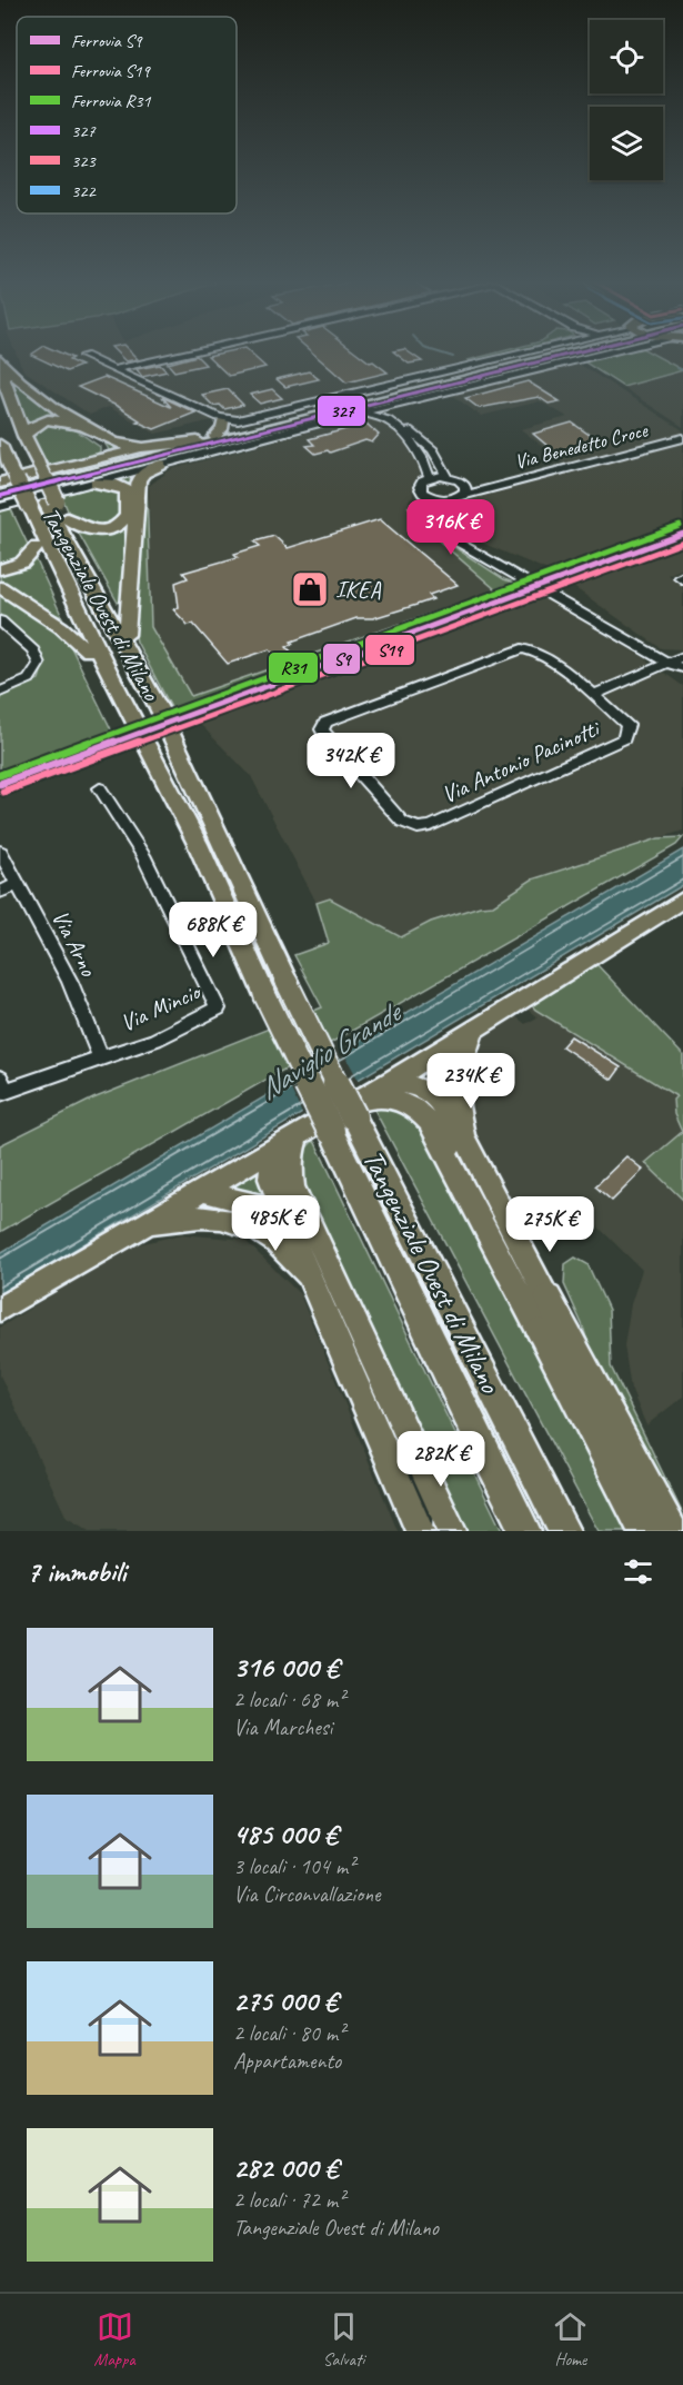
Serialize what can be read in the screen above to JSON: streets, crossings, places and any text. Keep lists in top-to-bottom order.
{
  "streets": {
    "highway": ["Tangenziale Ovest di Milano"],
    "street": [
      "Via Benedetto Croce",
      "Via Antonio Pacinotti",
      "Via Arno",
      "Via Mincio"
    ]
  },
  "crossings": [
    ["Via Arno", "Via Mincio"]
  ],
  "water": ["Naviglio Grande"],
  "places": {
    "shop": ["IKEA"]
  },
  "lines": [
    "transit line 327",
    "rail line R31",
    "rail line S9",
    "rail line S19"
  ],
  "legend": [
    "Ferrovia S9",
    "Ferrovia S19",
    "Ferrovia R31",
    "327",
    "323",
    "322"
  ],
  "page": {
    "price": [
      "316K €",
      "342K €",
      "688K €",
      "234K €",
      "485K €",
      "275K €",
      "282K €"
    ],
    "heading": "7 immobili",
    "list": [
      {
        "name": "316 000 €",
        "note": "2 locali · 68 m² · Via Marchesi"
      },
      {
        "name": "485 000 €",
        "note": "3 locali · 104 m² · Via Circonvallazione"
      },
      {
        "name": "275 000 €",
        "note": "2 locali · 80 m² · Appartamento"
      },
      {
        "name": "282 000 €",
        "note": "2 locali · 72 m² · Tangenziale Ovest di Milano"
      }
    ],
    "tabs": ["Mappa", "Salvati", "Home"]
  }
}
